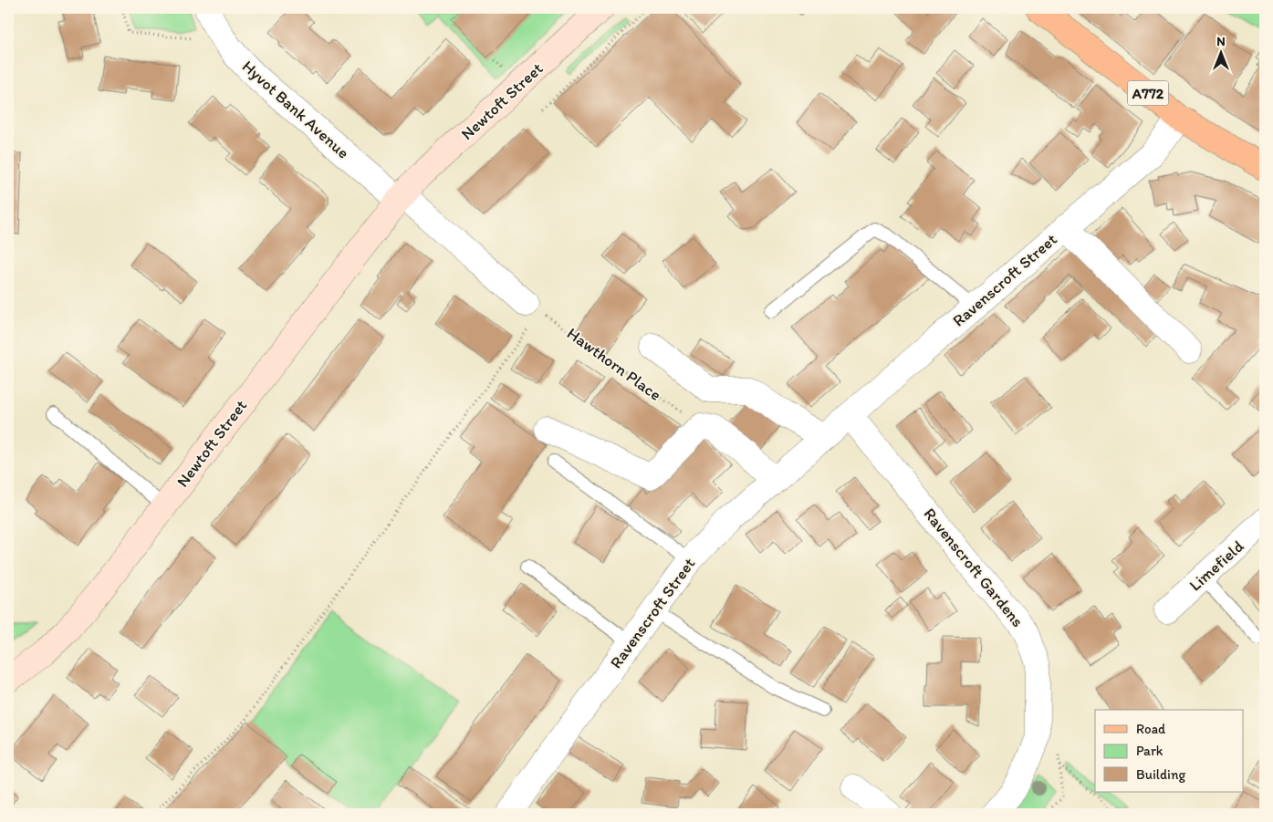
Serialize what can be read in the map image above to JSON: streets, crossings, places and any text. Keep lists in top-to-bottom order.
{
  "streets": {
    "main road": ["A772", "Newtoft Street"],
    "street": [
      "Hyvot Bank Avenue",
      "Ravenscroft Street",
      "Limefield",
      "Ravenscroft Gardens"
    ],
    "path": ["Hawthorn Place"]
  },
  "crossings": [
    ["A772", "Ravenscroft Street"],
    ["Newtoft Street", "Hyvot Bank Avenue"],
    ["Ravenscroft Street", "Ravenscroft Gardens"]
  ],
  "legend": ["Road", "Park", "Building"],
  "north": "top"
}
